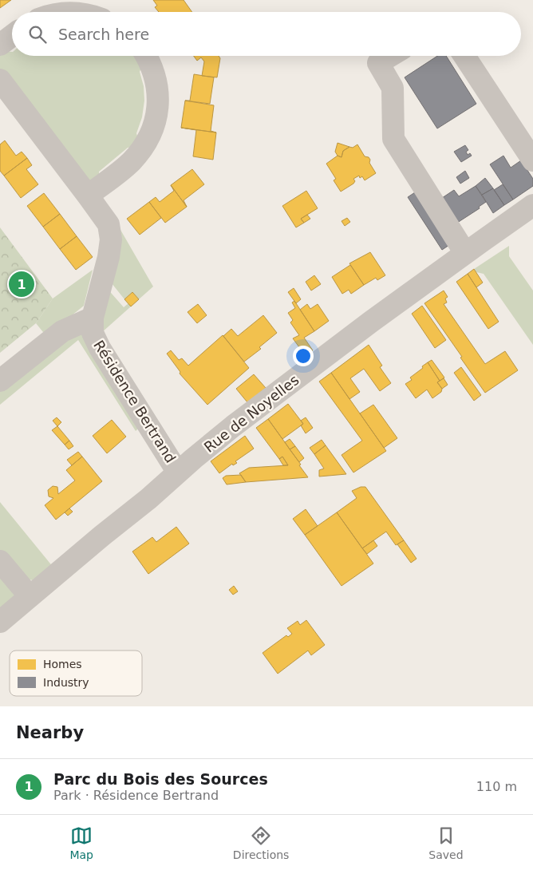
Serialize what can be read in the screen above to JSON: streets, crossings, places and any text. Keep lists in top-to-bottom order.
{
  "streets": {
    "street": ["Résidence Bertrand", "Rue de Noyelles"]
  },
  "crossings": [
    ["Résidence Bertrand", "Rue de Noyelles"]
  ],
  "legend": ["Homes", "Industry"],
  "page": {
    "search": "Search here",
    "pins": "1",
    "heading": "Nearby",
    "list": [
      {
        "mark": "1",
        "name": "Parc du Bois des Sources",
        "note": "Park · Résidence Bertrand",
        "value": "110 m"
      }
    ],
    "nav": ["Map", "Directions", "Saved"]
  }
}
